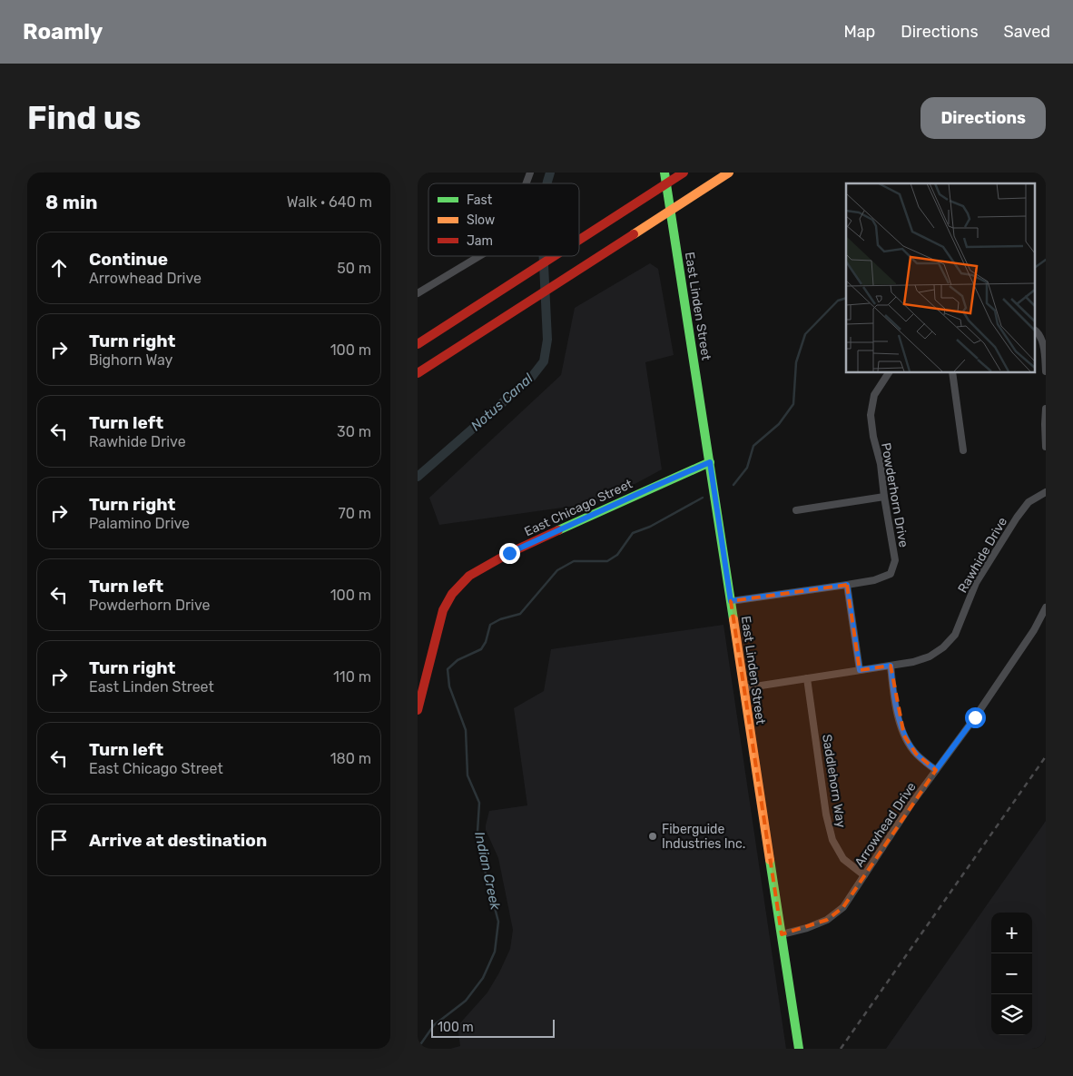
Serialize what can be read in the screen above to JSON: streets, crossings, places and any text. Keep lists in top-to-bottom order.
{
  "streets": {
    "main road": ["East Linden Street", "East Chicago Street"],
    "street": [
      "Powderhorn Drive",
      "Rawhide Drive",
      "Saddlehorn Way",
      "Arrowhead Drive"
    ]
  },
  "crossings": [
    ["East Linden Street", "Powderhorn Drive"],
    ["East Linden Street", "East Chicago Street"],
    ["East Linden Street", "Rawhide Drive"],
    ["East Linden Street", "Arrowhead Drive"],
    ["Rawhide Drive", "Saddlehorn Way"],
    ["Saddlehorn Way", "Arrowhead Drive"]
  ],
  "water": ["Notus Canal", "Indian Creek"],
  "places": ["Fiberguide Industries Inc."],
  "legend": ["Fast", "Slow", "Jam"],
  "scale_bar": "100 m",
  "page": {
    "header": "Roamly",
    "nav": ["Map", "Directions", "Saved"],
    "buttons": "Directions",
    "title": "Find us",
    "heading": ["8 min", "Walk · 640 m"],
    "list": [
      ["Continue", "Arrowhead Drive", "50 m"],
      ["Turn right", "Bighorn Way", "100 m"],
      ["Turn left", "Rawhide Drive", "30 m"],
      ["Turn right", "Palamino Drive", "70 m"],
      ["Turn left", "Powderhorn Drive", "100 m"],
      ["Turn right", "East Linden Street", "110 m"],
      ["Turn left", "East Chicago Street", "180 m"],
      "Arrive at destination"
    ],
    "map_buttons": ["+", "−"],
    "scale": "100 m"
  }
}
